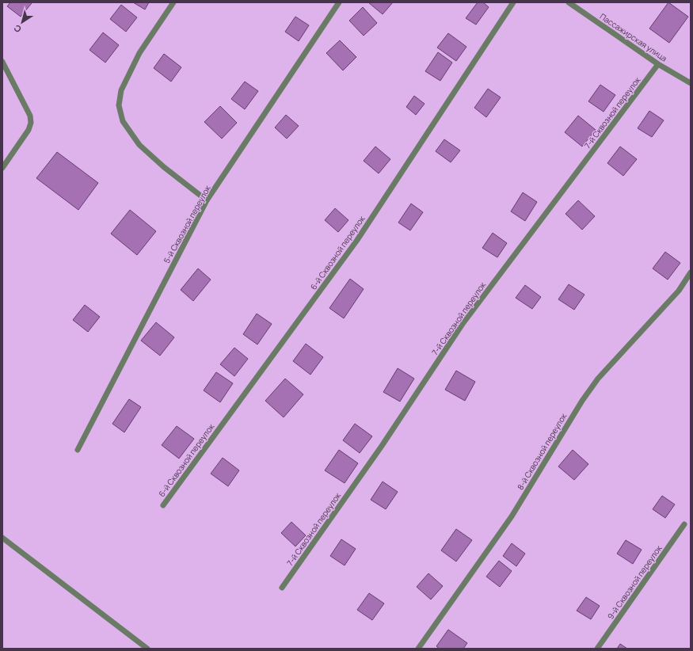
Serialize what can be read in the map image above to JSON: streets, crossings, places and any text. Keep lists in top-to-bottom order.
{
  "streets": {
    "street": [
      "Пассажирская улица",
      "7-й Сквозной переулок",
      "5-й Сквозной переулок",
      "6-й Сквозной переулок",
      "8-й Сквозной переулок",
      "9-й Сквозной переулок"
    ]
  },
  "crossings": [
    ["Пассажирская улица", "7-й Сквозной переулок"]
  ],
  "north": "bottom left"
}
